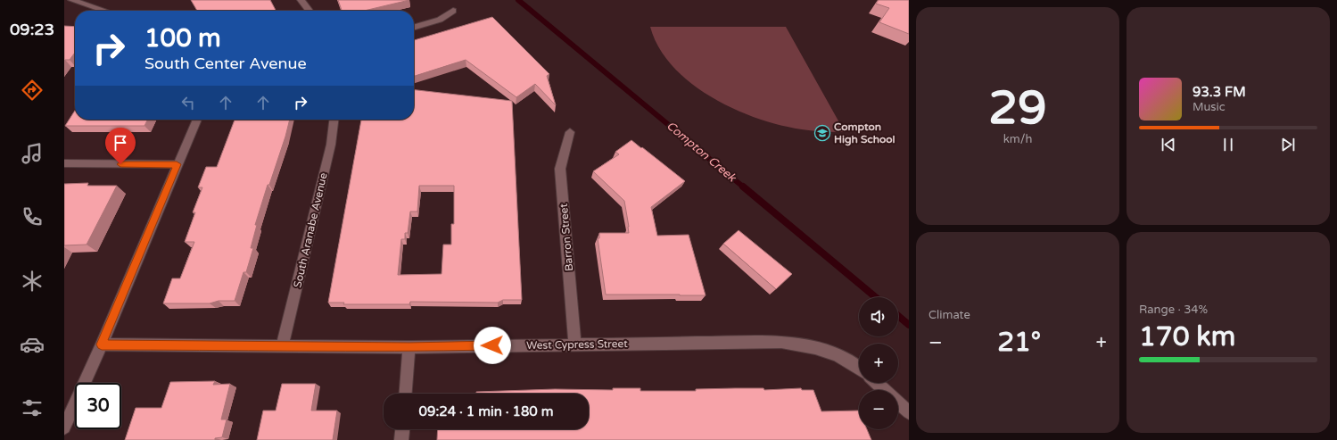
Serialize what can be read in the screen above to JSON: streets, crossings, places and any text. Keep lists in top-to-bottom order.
{
  "streets": {
    "street": ["South Aranabe Avenue", "Barron Street", "West Cypress Street"]
  },
  "crossings": [
    ["South Aranabe Avenue", "West Cypress Street"],
    ["Barron Street", "West Cypress Street"]
  ],
  "water": ["Compton Creek"],
  "places": {
    "school or university": ["Compton High School"]
  },
  "page": {
    "tabs": "09:23",
    "tile": [
      ["29", "km/h"],
      "Climate",
      ["Range · 34%", "170 km"]
    ],
    "turn": ["100 m", "South Center Avenue"],
    "song": ["93.3 FM", "Music"],
    "map_buttons": ["+", "−"],
    "heat": ["−", "21°", "+"],
    "limit": "30",
    "trip": "09:24 · 1 min · 180 m"
  }
}
